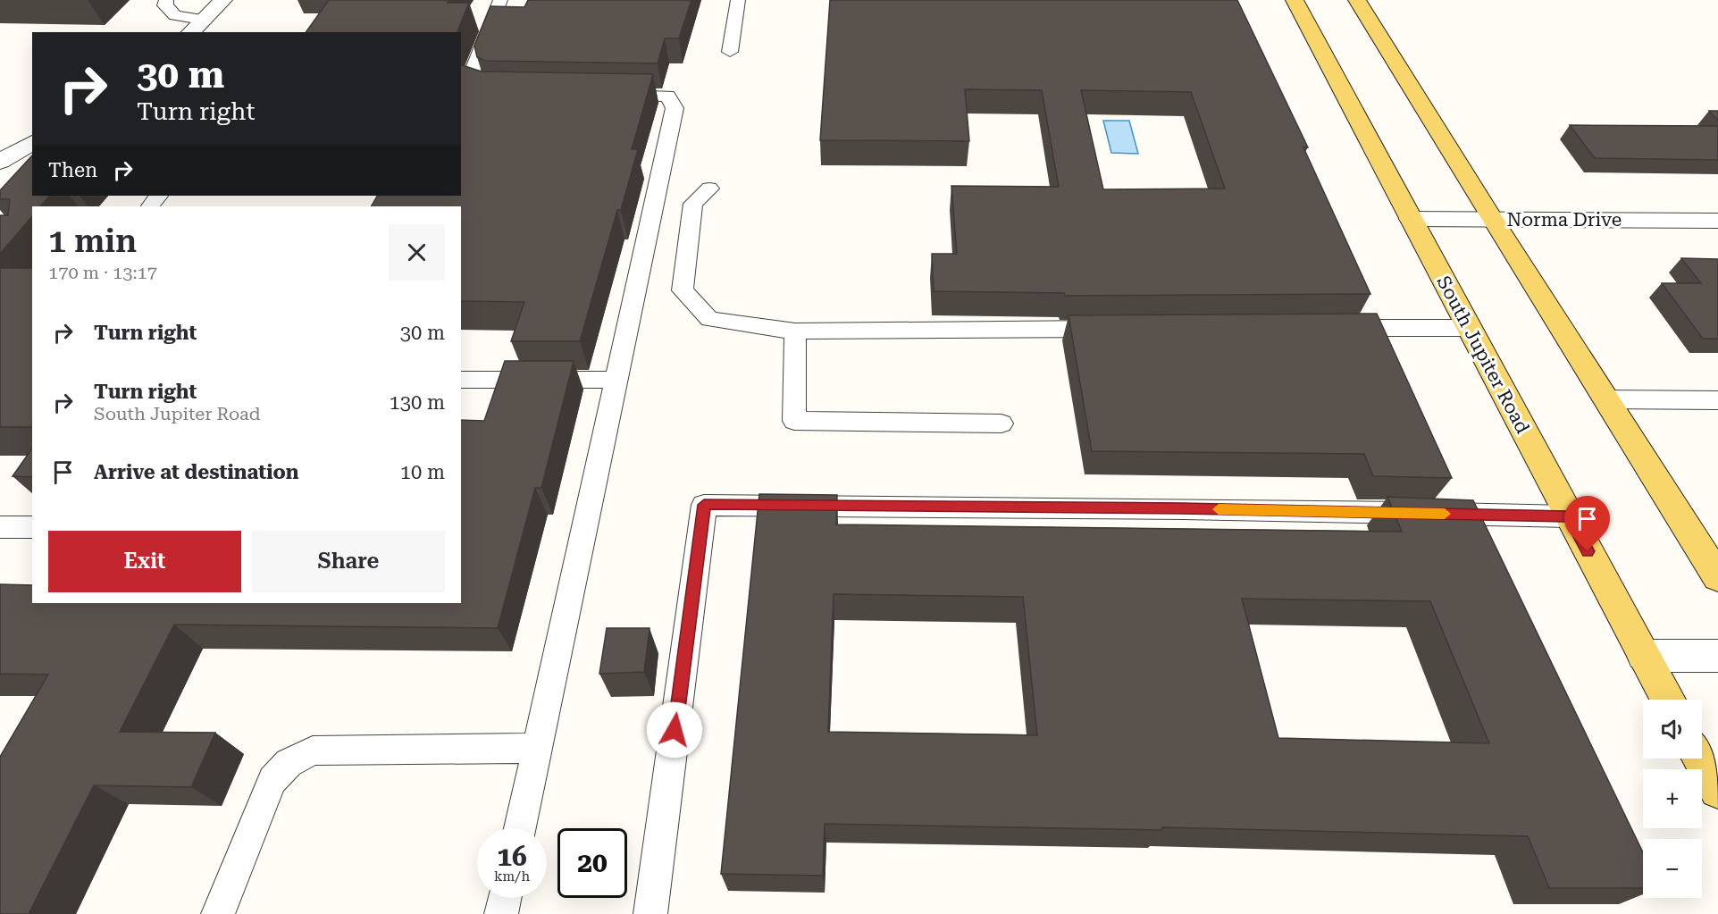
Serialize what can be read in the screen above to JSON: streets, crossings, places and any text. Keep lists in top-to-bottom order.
{
  "streets": {
    "main road": ["South Jupiter Road"],
    "street": ["Norma Drive"]
  },
  "crossings": [
    ["Norma Drive", "South Jupiter Road"]
  ],
  "page": {
    "turn": ["30 m", "Turn right"],
    "then": "Then",
    "heading": ["1 min", "170 m · 13:17"],
    "list": [
      {
        "name": "Turn right",
        "value": "30 m"
      },
      {
        "name": "Turn right",
        "note": "South Jupiter Road",
        "value": "130 m"
      },
      {
        "name": "Arrive at destination",
        "value": "10 m"
      }
    ],
    "buttons": ["Exit", "Share"],
    "map_buttons": ["+", "−"],
    "speed": "16 km/h",
    "limit": "20"
  }
}
